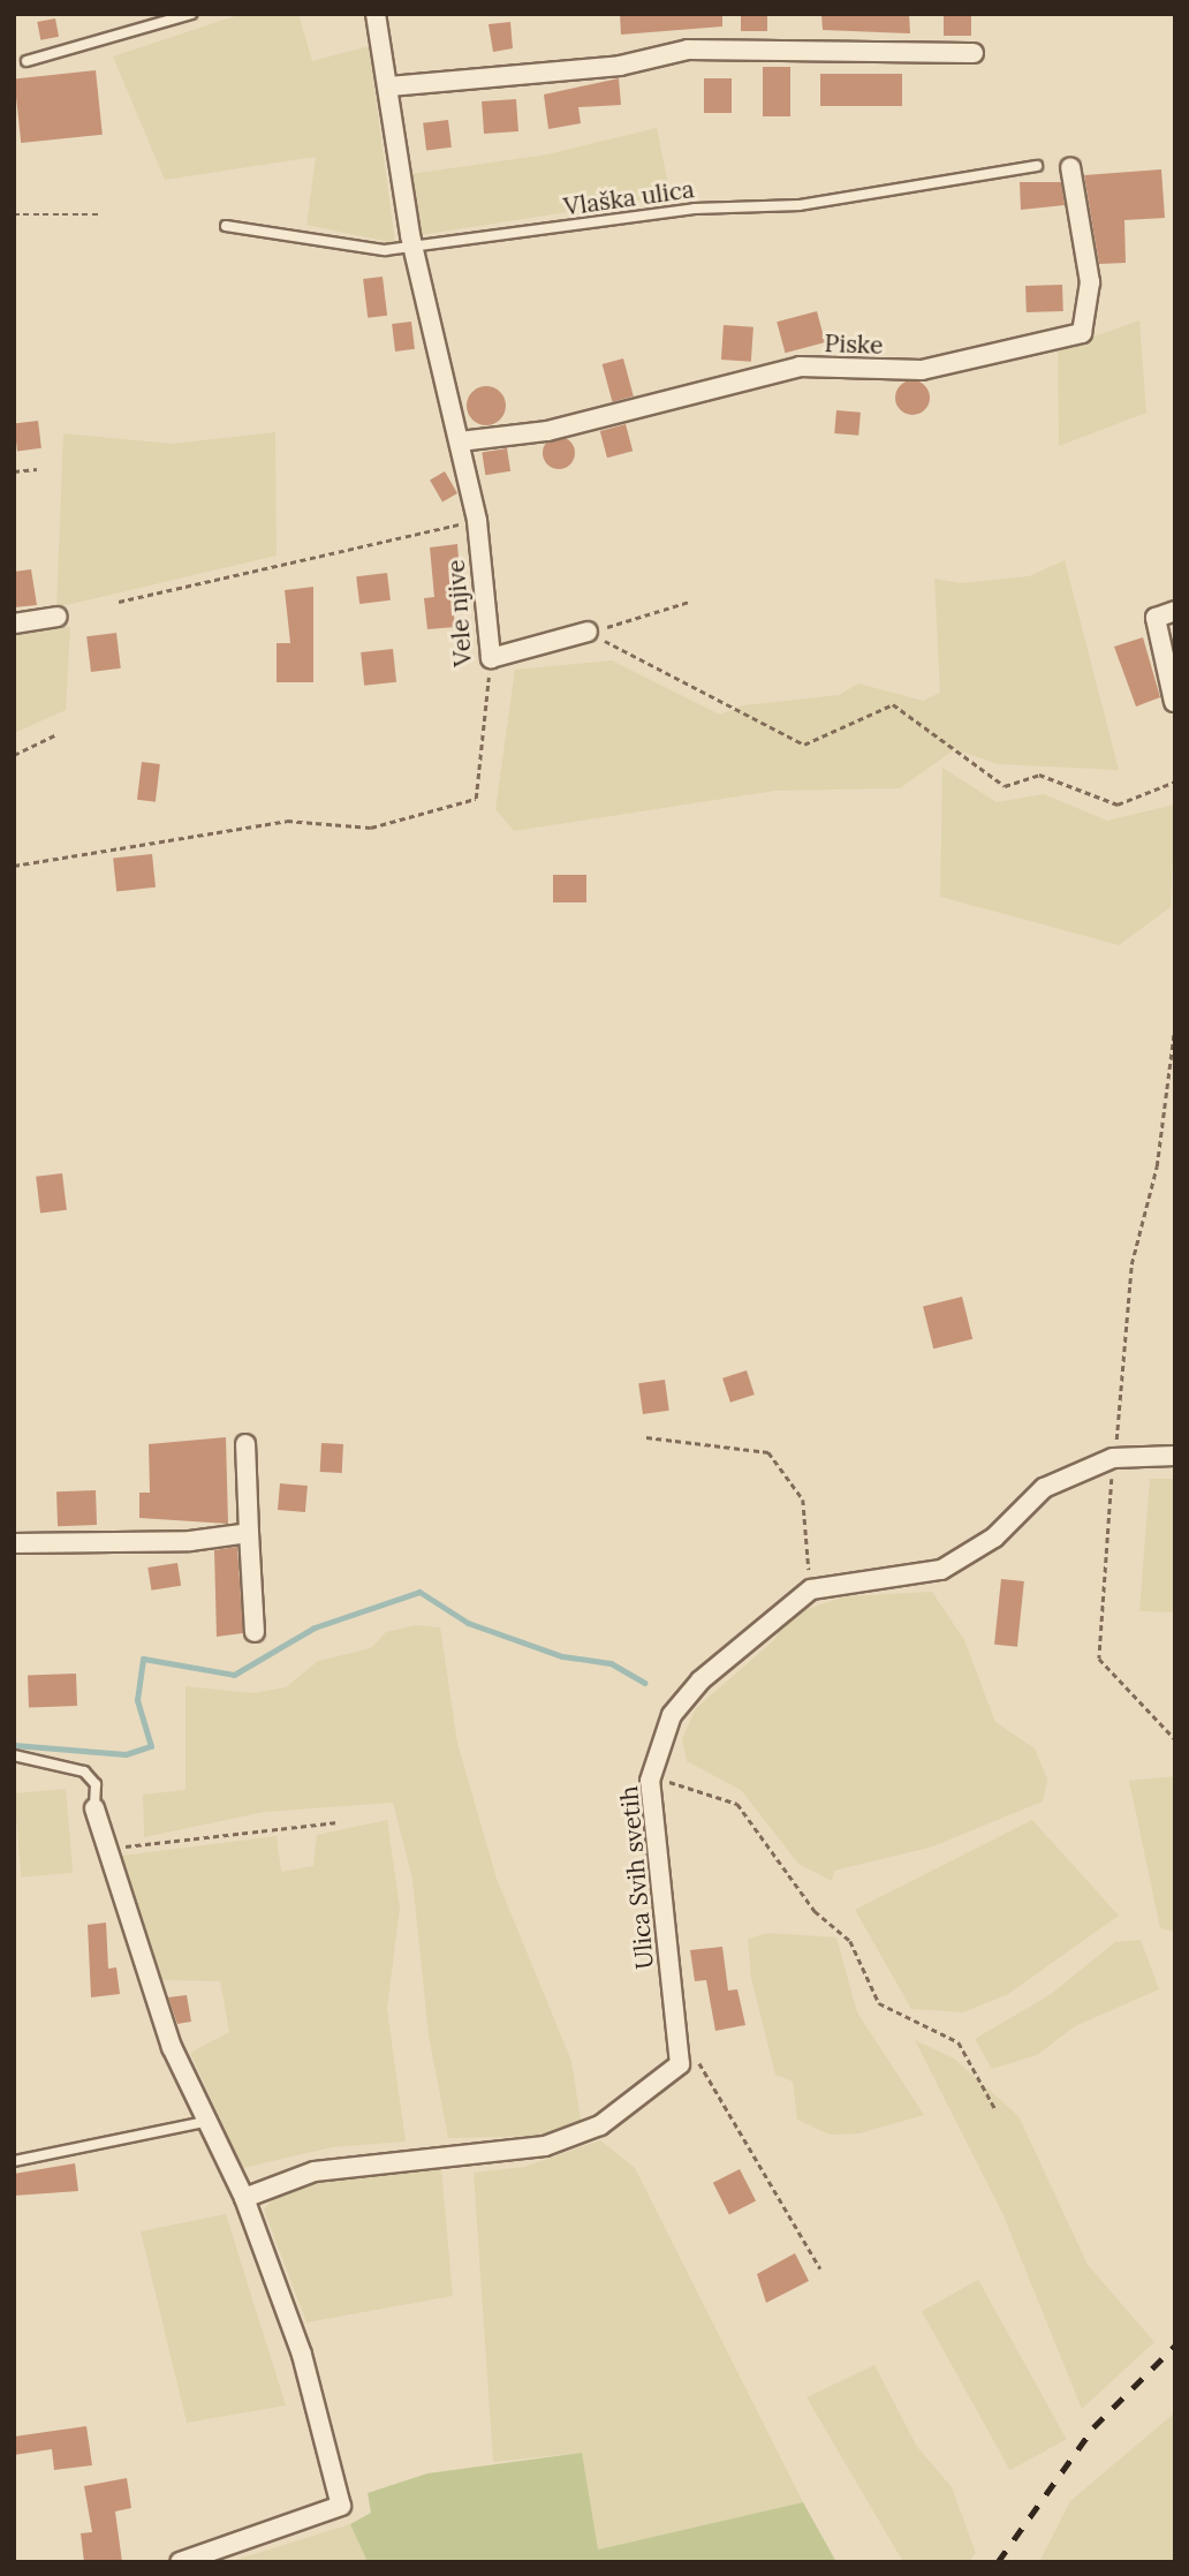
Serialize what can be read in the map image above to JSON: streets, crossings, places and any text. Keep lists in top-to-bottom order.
{
  "streets": {
    "street": ["Piske", "Vele njive", "Ulica Svih svetih"],
    "lane": ["Vlaška ulica"]
  },
  "crossings": [
    ["Vlaška ulica", "Vele njive"],
    ["Piske", "Vele njive"]
  ]
}
